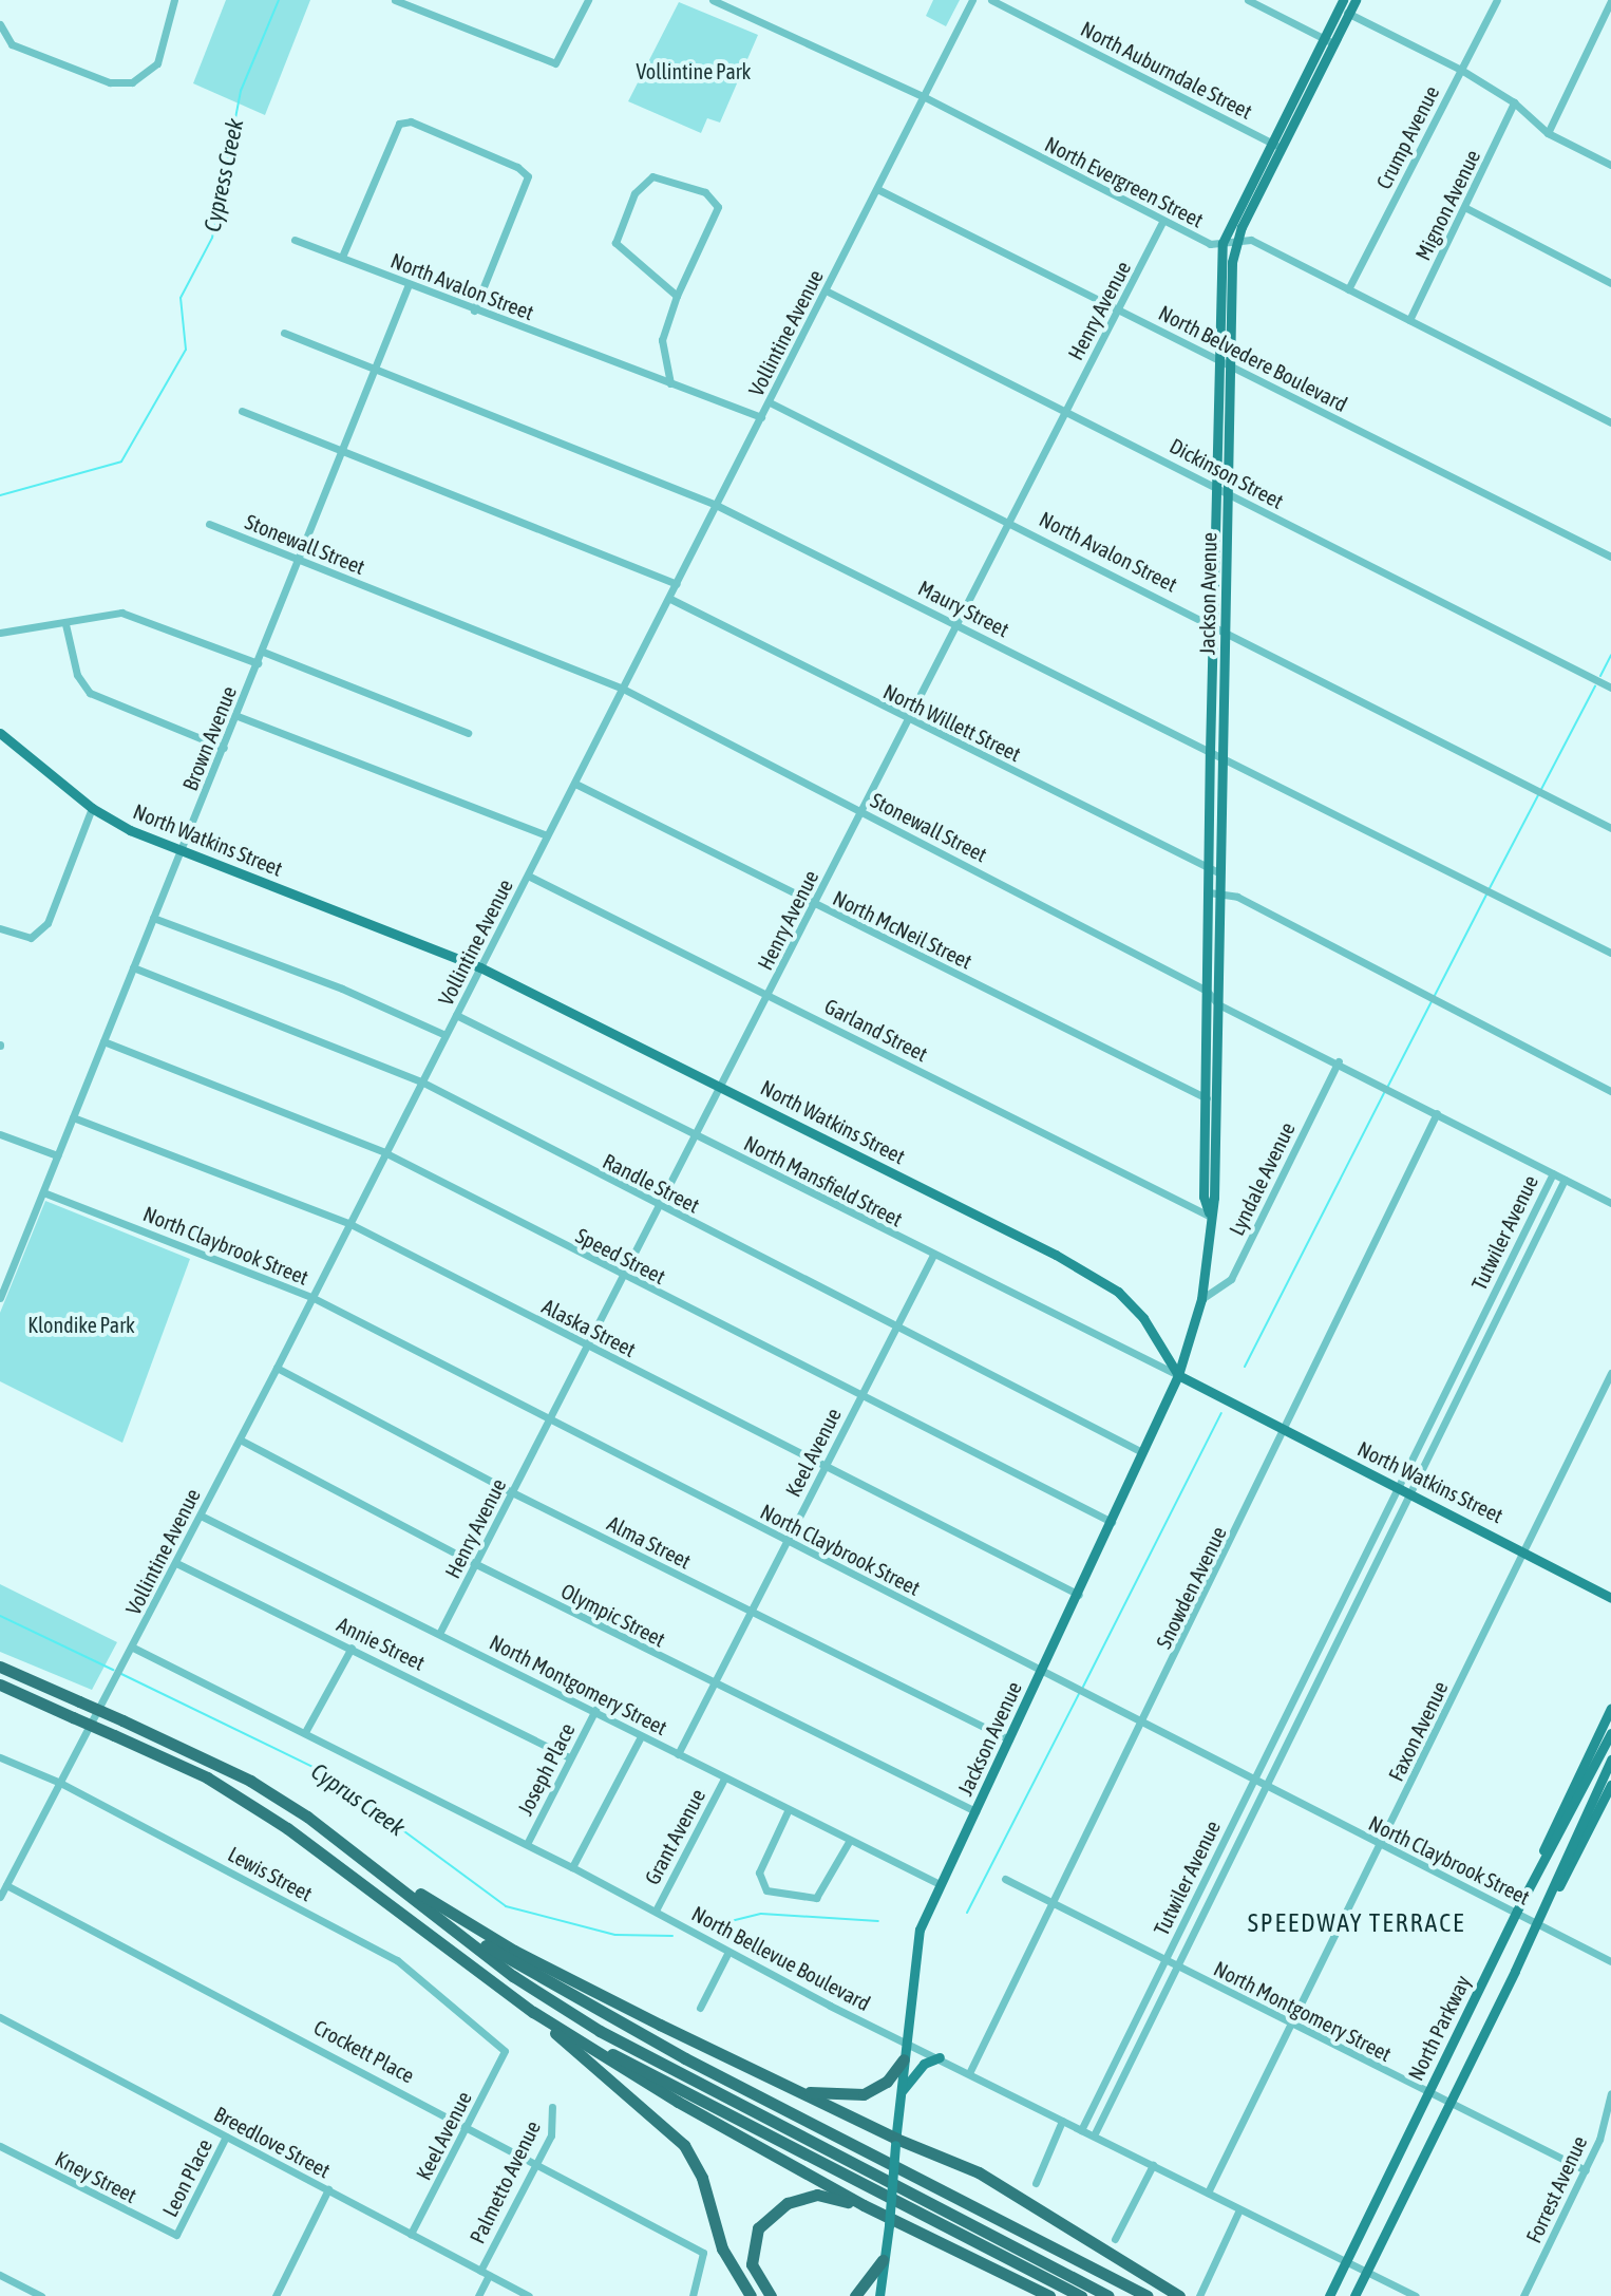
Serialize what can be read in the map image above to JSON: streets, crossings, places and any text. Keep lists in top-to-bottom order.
{
  "streets": {
    "main road": ["Jackson Avenue", "North Watkins Street", "North Parkway"],
    "street": [
      "North Auburndale Street",
      "Crump Avenue",
      "North Evergreen Street",
      "Mignon Avenue",
      "North Avalon Street",
      "Henry Avenue",
      "Vollintine Avenue",
      "North Belvedere Boulevard",
      "Dickinson Street",
      "Stonewall Street",
      "Maury Street",
      "North Willett Street",
      "Brown Avenue",
      "North McNeil Street",
      "Garland Street",
      "Lyndale Avenue",
      "North Mansfield Street",
      "Randle Street",
      "Tutwiler Avenue",
      "North Claybrook Street",
      "Speed Street",
      "Alaska Street",
      "Keel Avenue",
      "Alma Street",
      "Snowden Avenue",
      "Olympic Street",
      "Annie Street",
      "North Montgomery Street",
      "Faxon Avenue",
      "Joseph Place",
      "Grant Avenue",
      "Lewis Street",
      "North Bellevue Boulevard",
      "Crockett Place",
      "Breedlove Street",
      "Kney Street",
      "Leon Place",
      "Palmetto Avenue",
      "Forrest Avenue"
    ]
  },
  "crossings": [
    ["North Auburndale Street", "Jackson Avenue"],
    ["Crump Avenue", "North Evergreen Street"],
    ["North Evergreen Street", "Mignon Avenue"],
    ["North Evergreen Street", "Henry Avenue"],
    ["North Evergreen Street", "Vollintine Avenue"],
    ["North Evergreen Street", "Jackson Avenue"],
    ["North Avalon Street", "Henry Avenue"],
    ["North Avalon Street", "Vollintine Avenue"],
    ["North Avalon Street", "Jackson Avenue"],
    ["North Avalon Street", "Brown Avenue"],
    ["Henry Avenue", "North Belvedere Boulevard"],
    ["Henry Avenue", "Dickinson Street"],
    ["Henry Avenue", "Stonewall Street"],
    ["Henry Avenue", "Maury Street"],
    ["Henry Avenue", "North Willett Street"],
    ["Henry Avenue", "North Watkins Street"],
    ["Henry Avenue", "North McNeil Street"],
    ["Henry Avenue", "Garland Street"],
    ["Henry Avenue", "North Mansfield Street"],
    ["Henry Avenue", "Randle Street"],
    ["Henry Avenue", "North Claybrook Street"],
    ["Henry Avenue", "Speed Street"],
    ["Henry Avenue", "Alaska Street"],
    ["Henry Avenue", "Alma Street"],
    ["Henry Avenue", "Olympic Street"],
    ["Henry Avenue", "North Montgomery Street"],
    ["Vollintine Avenue", "North Belvedere Boulevard"],
    ["Vollintine Avenue", "Dickinson Street"],
    ["Vollintine Avenue", "Stonewall Street"],
    ["Vollintine Avenue", "Maury Street"],
    ["Vollintine Avenue", "North Willett Street"],
    ["Vollintine Avenue", "North Watkins Street"],
    ["Vollintine Avenue", "North McNeil Street"],
    ["Vollintine Avenue", "Garland Street"],
    ["Vollintine Avenue", "North Mansfield Street"],
    ["Vollintine Avenue", "Randle Street"],
    ["Vollintine Avenue", "North Claybrook Street"],
    ["Vollintine Avenue", "Speed Street"],
    ["Vollintine Avenue", "Alaska Street"],
    ["Vollintine Avenue", "Alma Street"],
    ["Vollintine Avenue", "Olympic Street"],
    ["Vollintine Avenue", "Annie Street"],
    ["Vollintine Avenue", "North Montgomery Street"],
    ["Vollintine Avenue", "Lewis Street"],
    ["Vollintine Avenue", "North Bellevue Boulevard"],
    ["Vollintine Avenue", "Crockett Place"],
    ["North Belvedere Boulevard", "Jackson Avenue"],
    ["Dickinson Street", "Jackson Avenue"],
    ["Stonewall Street", "Jackson Avenue"],
    ["Stonewall Street", "Brown Avenue"],
    ["Stonewall Street", "Lyndale Avenue"],
    ["Stonewall Street", "Tutwiler Avenue"],
    ["Stonewall Street", "Snowden Avenue"],
    ["Jackson Avenue", "Maury Street"],
    ["Jackson Avenue", "North Willett Street"],
    ["Jackson Avenue", "North Watkins Street"],
    ["Jackson Avenue", "North McNeil Street"],
    ["Jackson Avenue", "Garland Street"],
    ["Jackson Avenue", "Lyndale Avenue"],
    ["Jackson Avenue", "North Mansfield Street"],
    ["Jackson Avenue", "Randle Street"],
    ["Jackson Avenue", "North Claybrook Street"],
    ["Jackson Avenue", "Speed Street"],
    ["Jackson Avenue", "Alaska Street"],
    ["Jackson Avenue", "Alma Street"],
    ["Jackson Avenue", "Olympic Street"],
    ["Jackson Avenue", "North Montgomery Street"],
    ["Jackson Avenue", "North Bellevue Boulevard"],
    ["Maury Street", "Brown Avenue"],
    ["Brown Avenue", "North Watkins Street"],
    ["Brown Avenue", "Randle Street"],
    ["Brown Avenue", "North Claybrook Street"],
    ["Brown Avenue", "Speed Street"],
    ["Brown Avenue", "Alaska Street"],
    ["North Watkins Street", "North Mansfield Street"],
    ["North Watkins Street", "Tutwiler Avenue"],
    ["North Watkins Street", "Snowden Avenue"],
    ["North Watkins Street", "Faxon Avenue"],
    ["North Mansfield Street", "Keel Avenue"],
    ["Randle Street", "Keel Avenue"],
    ["Tutwiler Avenue", "North Claybrook Street"],
    ["Tutwiler Avenue", "North Montgomery Street"],
    ["Tutwiler Avenue", "North Bellevue Boulevard"],
    ["North Claybrook Street", "Keel Avenue"],
    ["North Claybrook Street", "Snowden Avenue"],
    ["North Claybrook Street", "Faxon Avenue"],
    ["North Claybrook Street", "North Parkway"],
    ["Speed Street", "Keel Avenue"],
    ["Alaska Street", "Keel Avenue"],
    ["Keel Avenue", "Alma Street"],
    ["Keel Avenue", "Olympic Street"],
    ["Keel Avenue", "North Montgomery Street"],
    ["Keel Avenue", "Lewis Street"],
    ["Keel Avenue", "Crockett Place"],
    ["Keel Avenue", "Breedlove Street"],
    ["Snowden Avenue", "North Montgomery Street"],
    ["Snowden Avenue", "North Bellevue Boulevard"],
    ["Annie Street", "Joseph Place"],
    ["North Montgomery Street", "Faxon Avenue"],
    ["North Montgomery Street", "Joseph Place"],
    ["North Montgomery Street", "Grant Avenue"],
    ["North Montgomery Street", "North Parkway"],
    ["North Montgomery Street", "Forrest Avenue"],
    ["Faxon Avenue", "North Bellevue Boulevard"],
    ["Joseph Place", "North Bellevue Boulevard"],
    ["Grant Avenue", "North Bellevue Boulevard"],
    ["North Bellevue Boulevard", "North Parkway"],
    ["Crockett Place", "Palmetto Avenue"],
    ["Breedlove Street", "Leon Place"],
    ["Breedlove Street", "Palmetto Avenue"],
    ["Kney Street", "Leon Place"]
  ],
  "districts": ["SPEEDWAY TERRACE"],
  "water": ["Cypress Creek", "Cyprus Creek"],
  "parks": ["Vollintine Park", "Klondike Park"]
}
